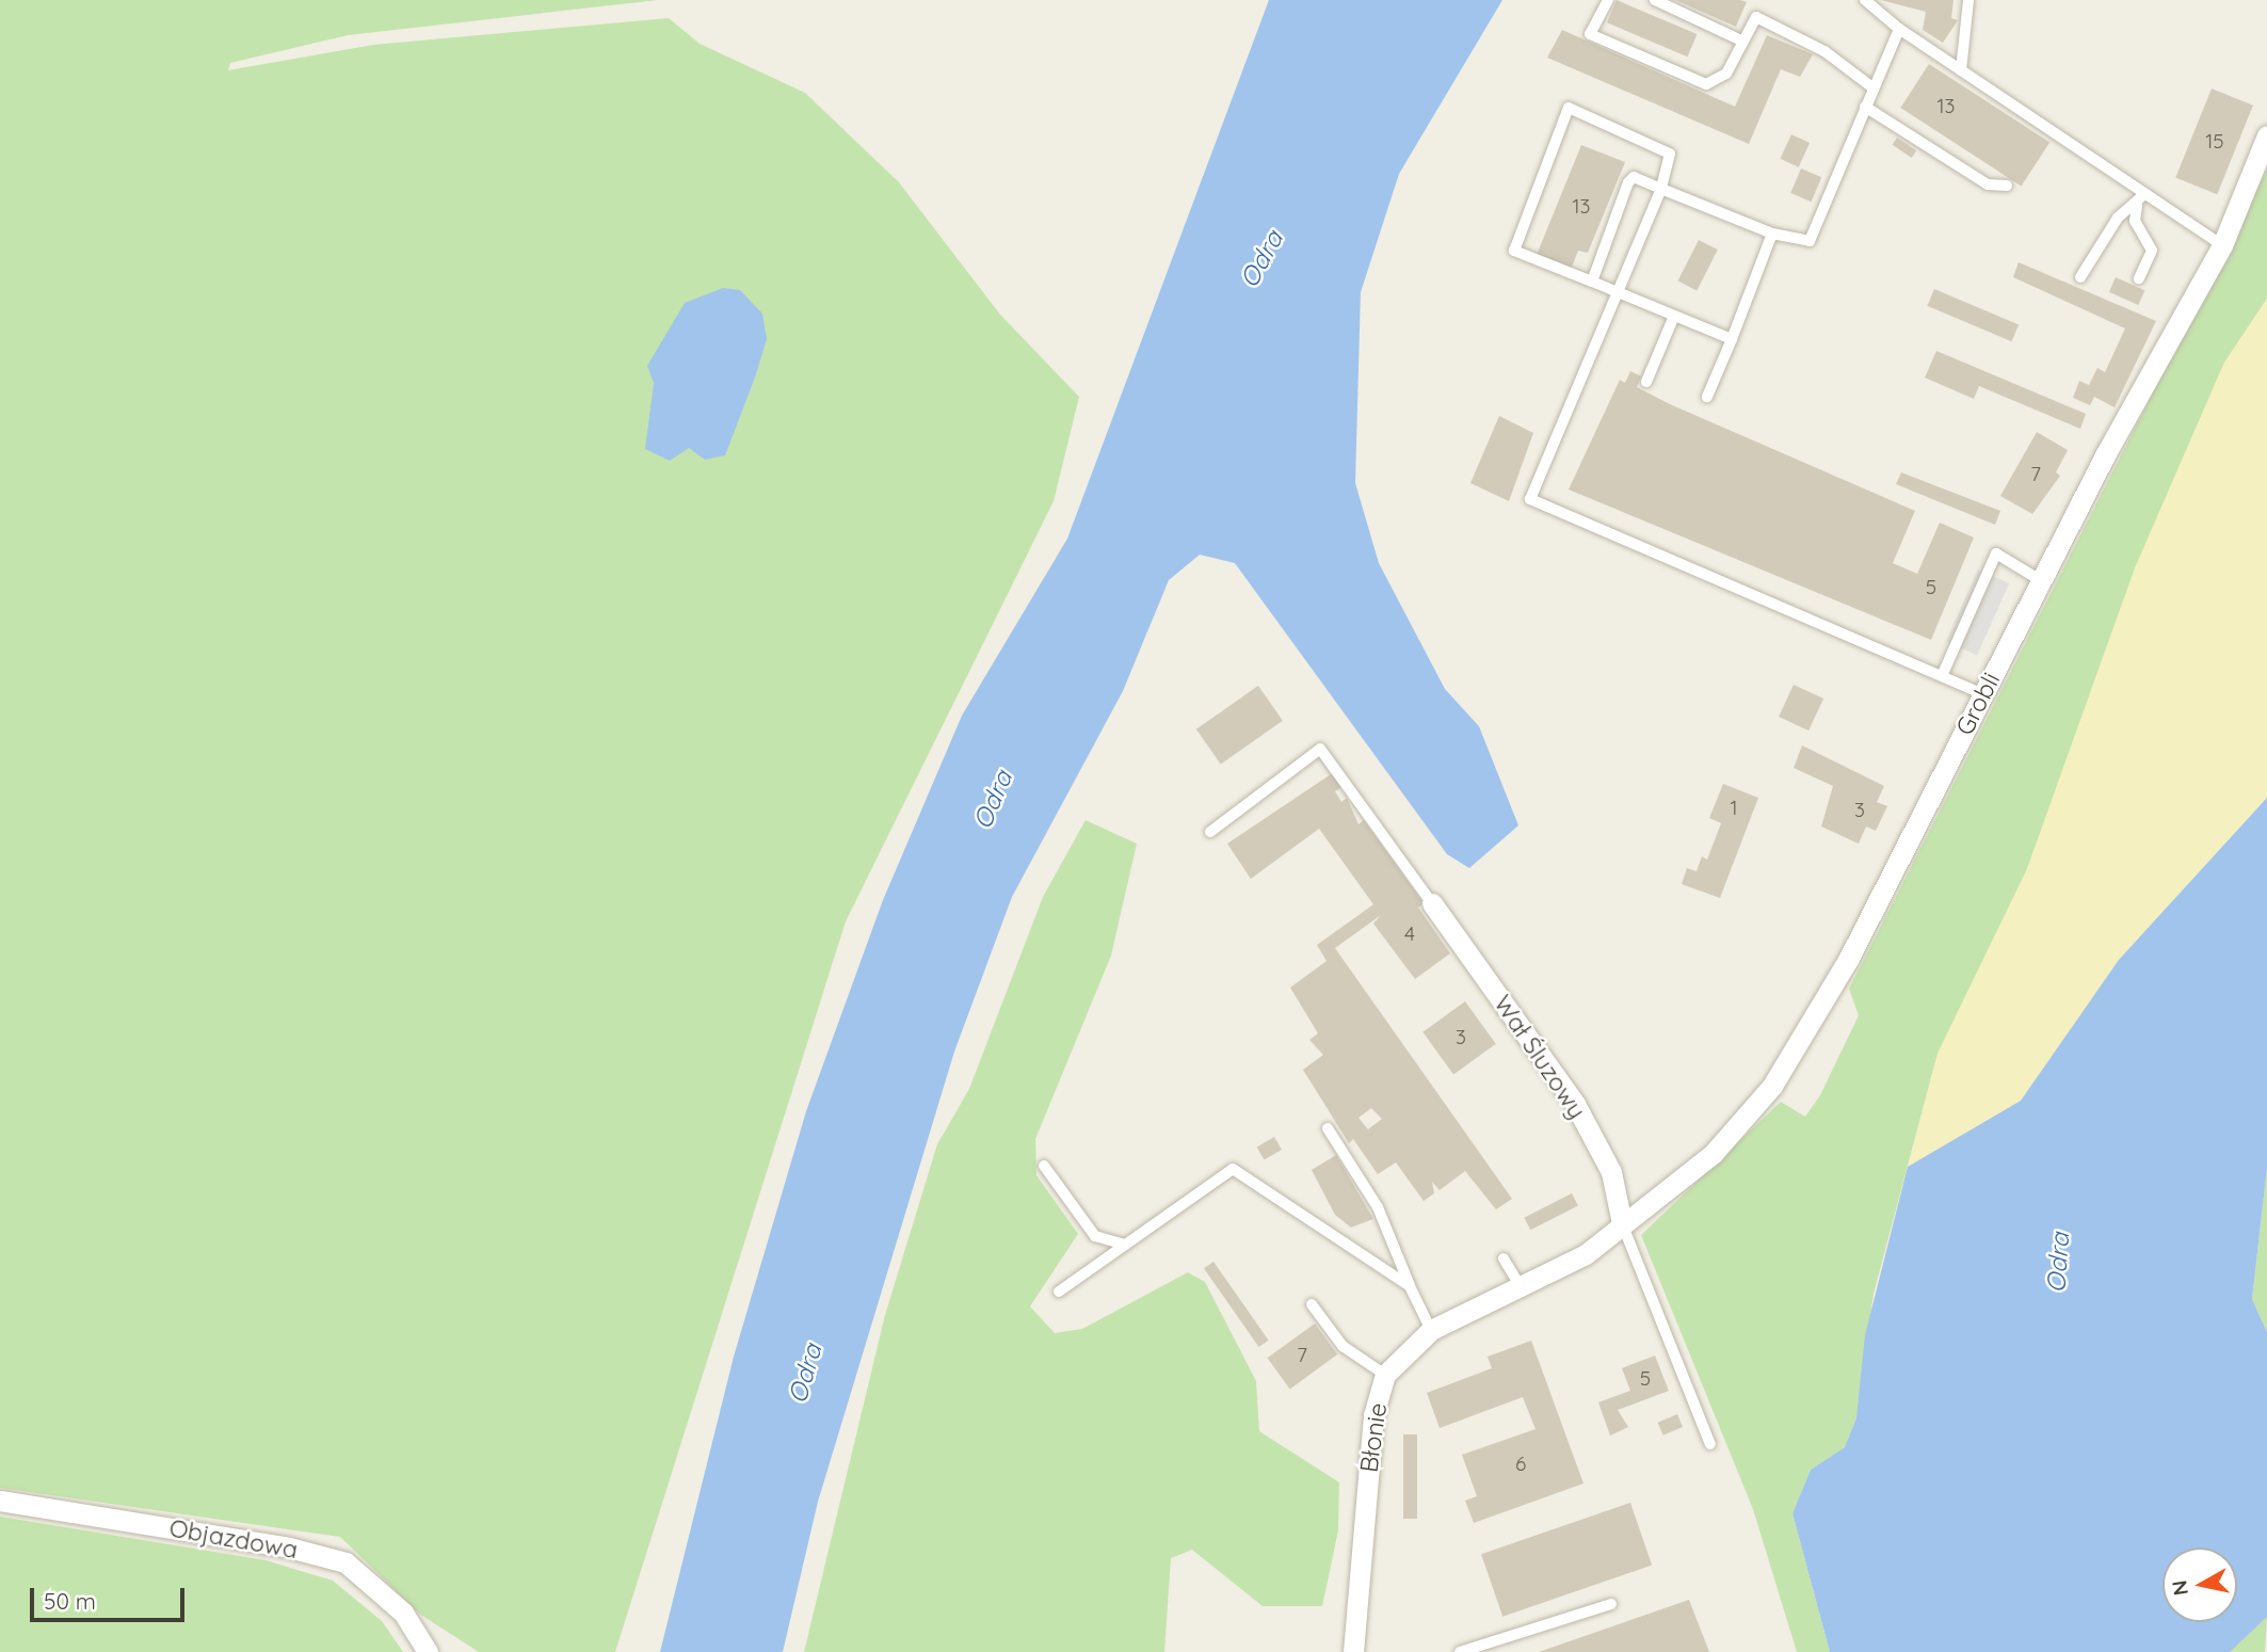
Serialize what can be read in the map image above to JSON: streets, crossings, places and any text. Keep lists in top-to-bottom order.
{
  "streets": {
    "street": [
      "Grobli",
      "Wał Śluzowy",
      "Błonie",
      "Objazdowa"
    ]
  },
  "crossings": [
    ["Grobli", "Wał Śluzowy"],
    ["Grobli", "Błonie"],
    ["Wał Śluzowy", "Błonie"]
  ],
  "water": ["Odra"],
  "house_numbers": [
    "13",
    "15",
    "13",
    "7",
    "5",
    "1",
    "3",
    "4",
    "3",
    "7",
    "5",
    "6"
  ],
  "scale_bar": "50 m",
  "north": "left"
}
